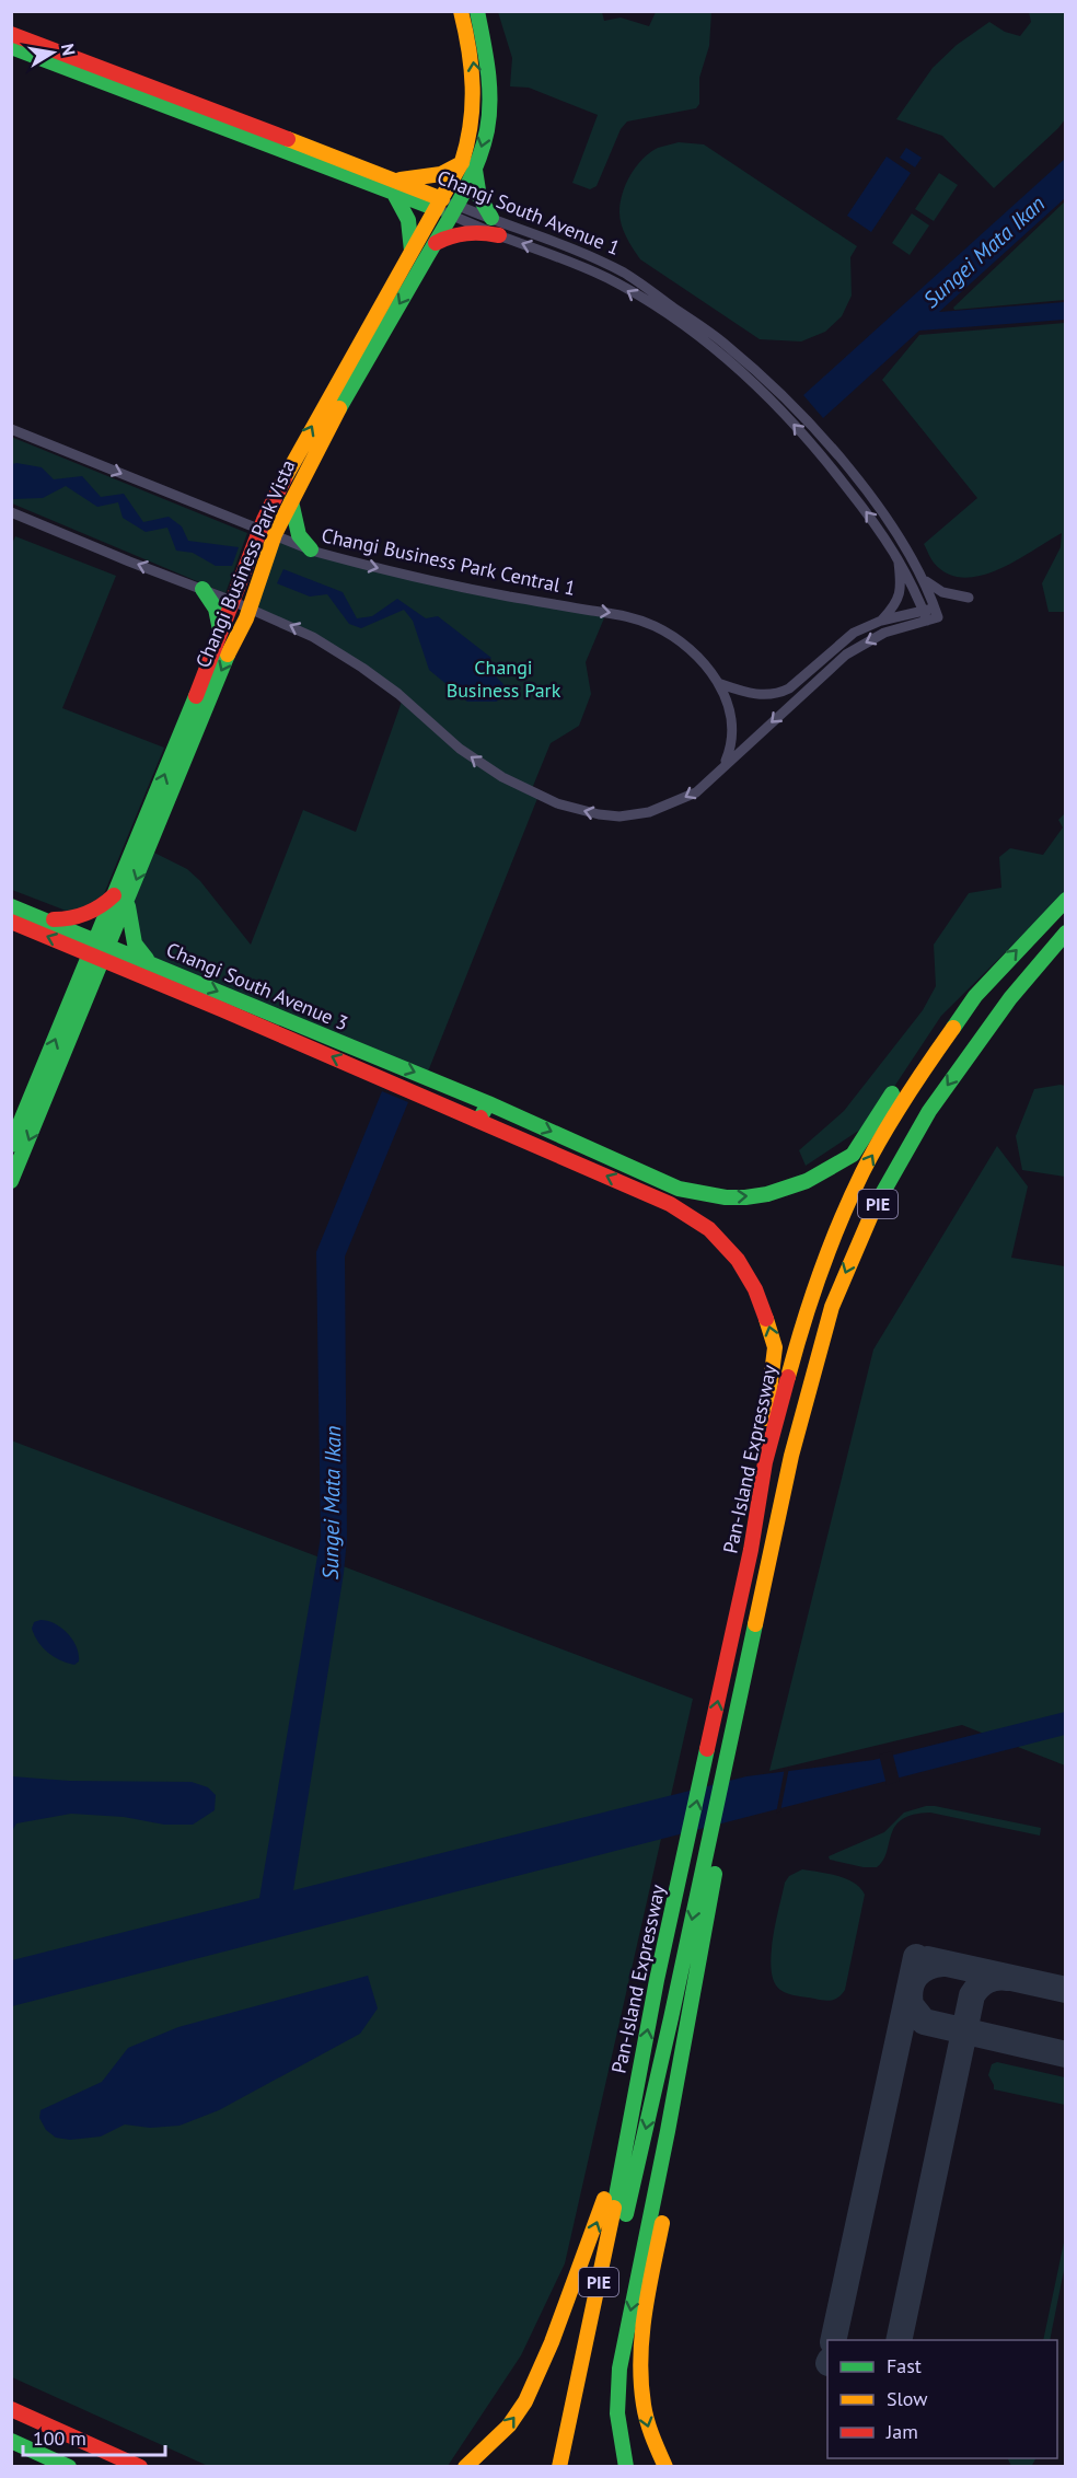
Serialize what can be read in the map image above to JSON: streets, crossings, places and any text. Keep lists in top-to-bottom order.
{
  "streets": {
    "main road": [
      "Changi South Avenue 1",
      "Changi Business Park Vista",
      "Changi South Avenue 3",
      "PIE",
      "Pan-Island Expressway"
    ],
    "street": ["Changi Business Park Central 1"]
  },
  "crossings": [
    ["Changi South Avenue 1", "Changi Business Park Vista"],
    ["Changi Business Park Central 1", "Changi Business Park Vista"],
    ["Changi Business Park Vista", "Changi South Avenue 3"],
    ["Changi South Avenue 3", "Pan-Island Expressway"],
    ["PIE", "Pan-Island Expressway"]
  ],
  "water": ["Sungei Mata Ikan"],
  "parks": ["Changi Business Park"],
  "legend": ["Fast", "Slow", "Jam"],
  "scale_bar": "100 m",
  "north": "right"
}
